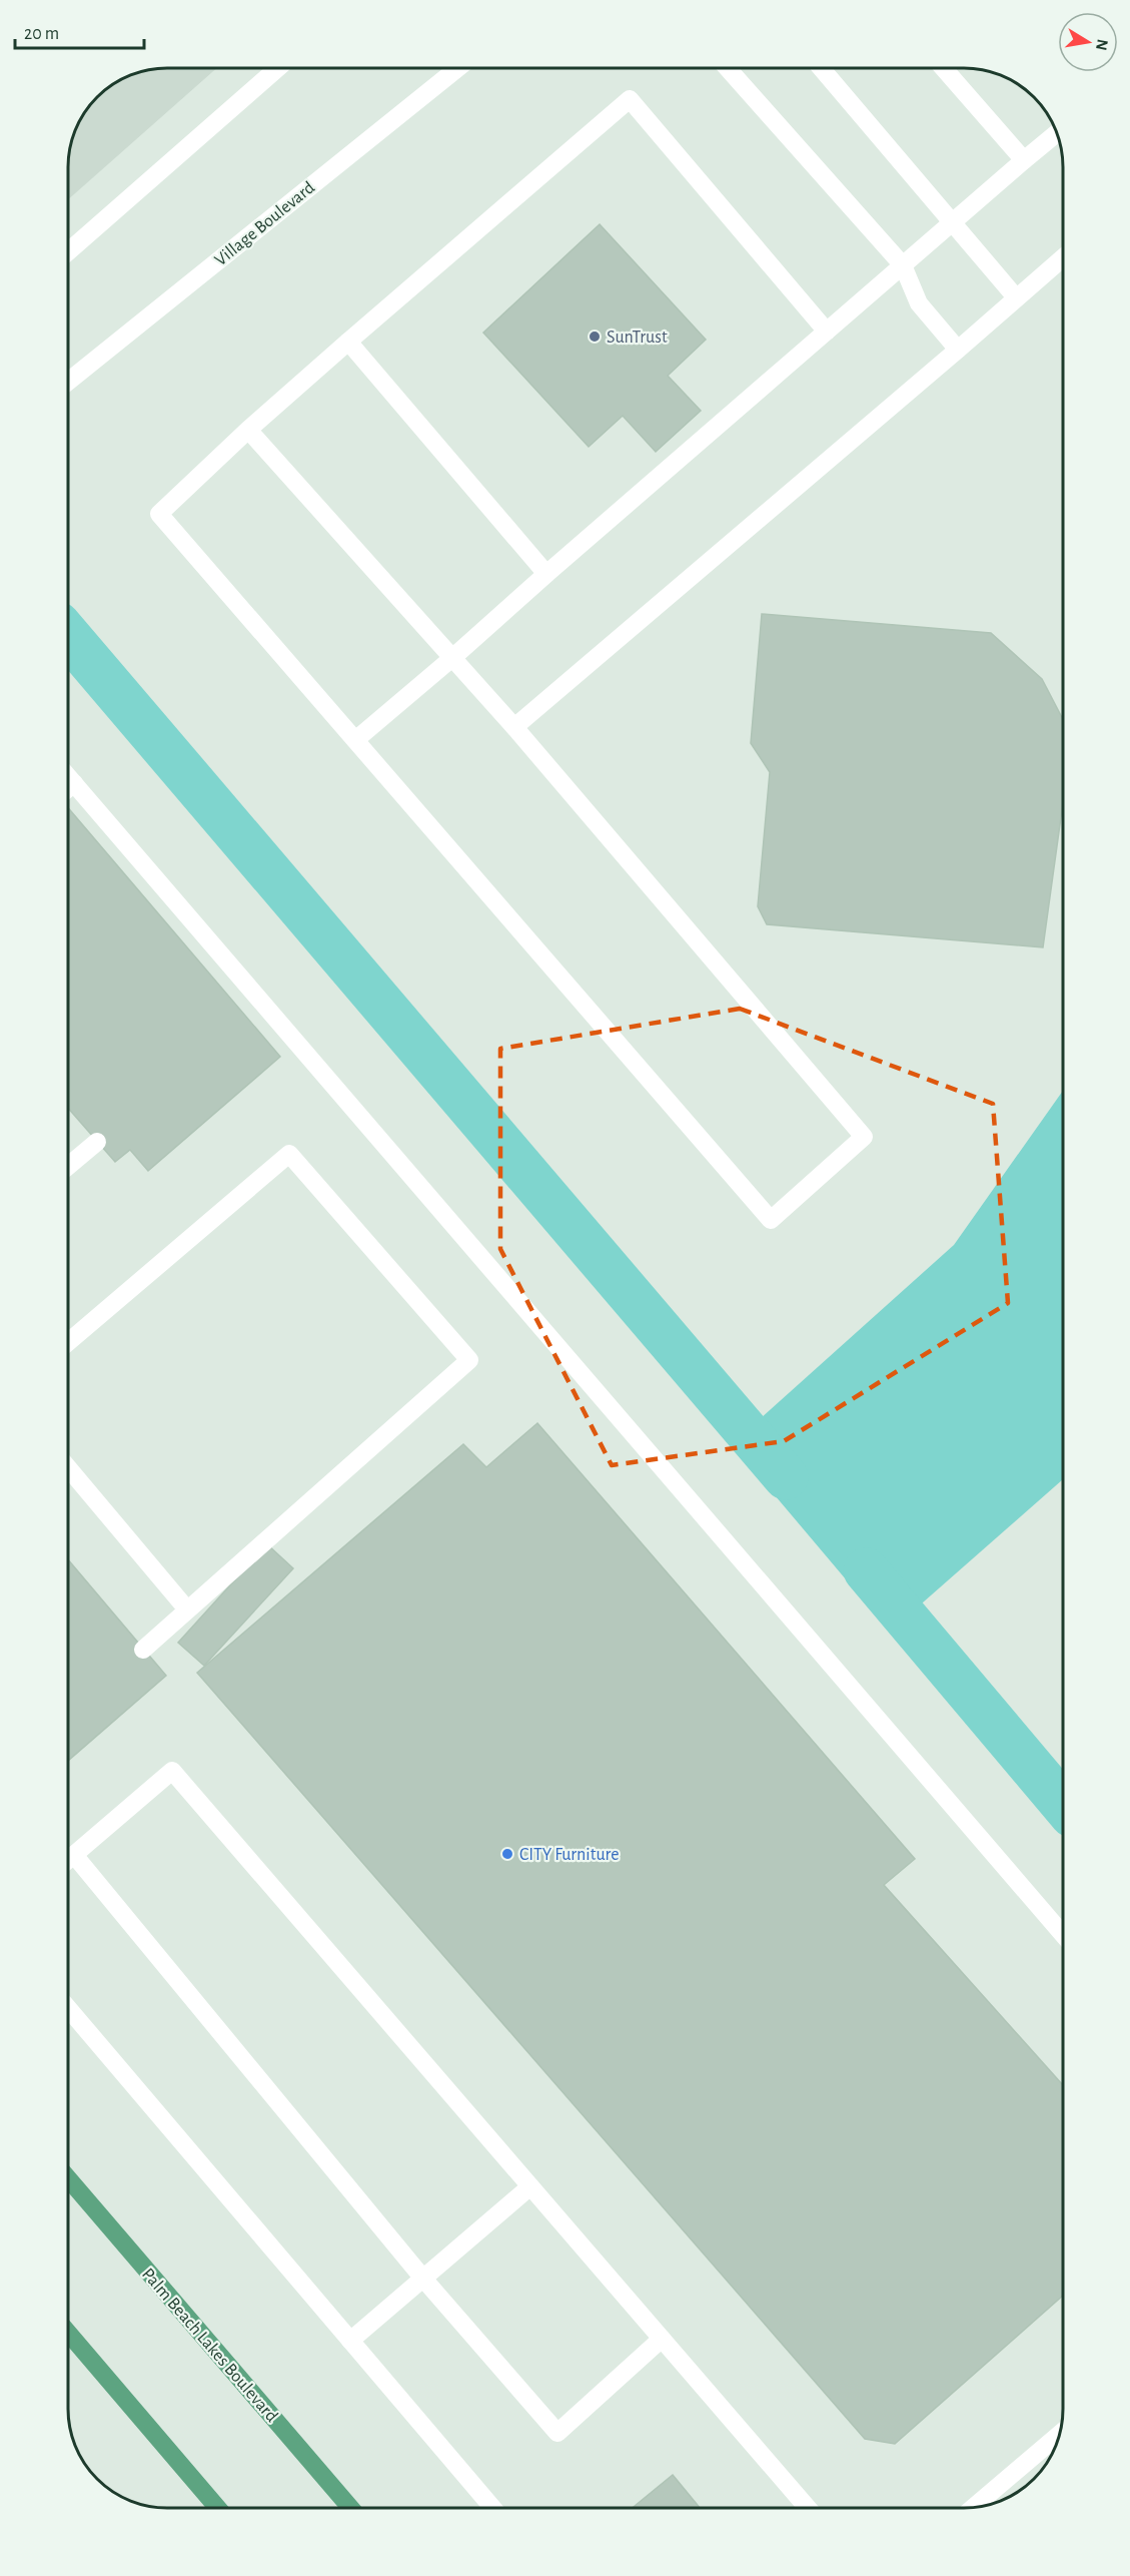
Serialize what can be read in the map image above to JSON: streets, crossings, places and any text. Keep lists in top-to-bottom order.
{
  "streets": {
    "main road": ["Palm Beach Lakes Boulevard"],
    "street": ["Village Boulevard"]
  },
  "places": ["SunTrust", "CITY Furniture"],
  "scale_bar": "20 m",
  "north": "right"
}
